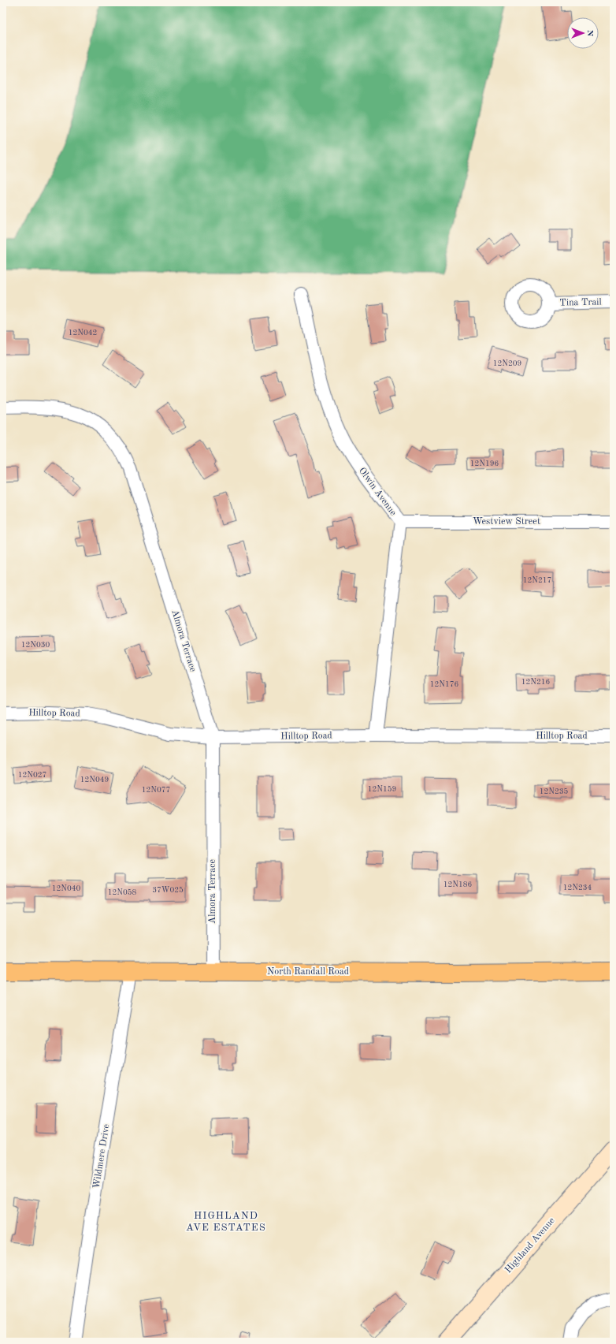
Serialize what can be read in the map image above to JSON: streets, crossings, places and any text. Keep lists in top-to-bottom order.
{
  "streets": {
    "main road": ["North Randall Road", "Highland Avenue"],
    "street": [
      "Tina Trail",
      "Olwin Avenue",
      "Westview Street",
      "Almora Terrace",
      "Hilltop Road",
      "Wildmere Drive"
    ]
  },
  "crossings": [
    ["Olwin Avenue", "Westview Street"],
    ["Olwin Avenue", "Hilltop Road"],
    ["Almora Terrace", "Hilltop Road"],
    ["Almora Terrace", "North Randall Road"],
    ["North Randall Road", "Wildmere Drive"]
  ],
  "districts": ["HIGHLAND AVE ESTATES"],
  "house_numbers": [
    "12N042",
    "12N209",
    "12N196",
    "12N217",
    "12N030",
    "12N216",
    "12N176",
    "12N027",
    "12N049",
    "12N159",
    "12N077",
    "12N235",
    "12N186",
    "12N234",
    "12N040",
    "37W025",
    "12N058"
  ],
  "north": "right"
}
